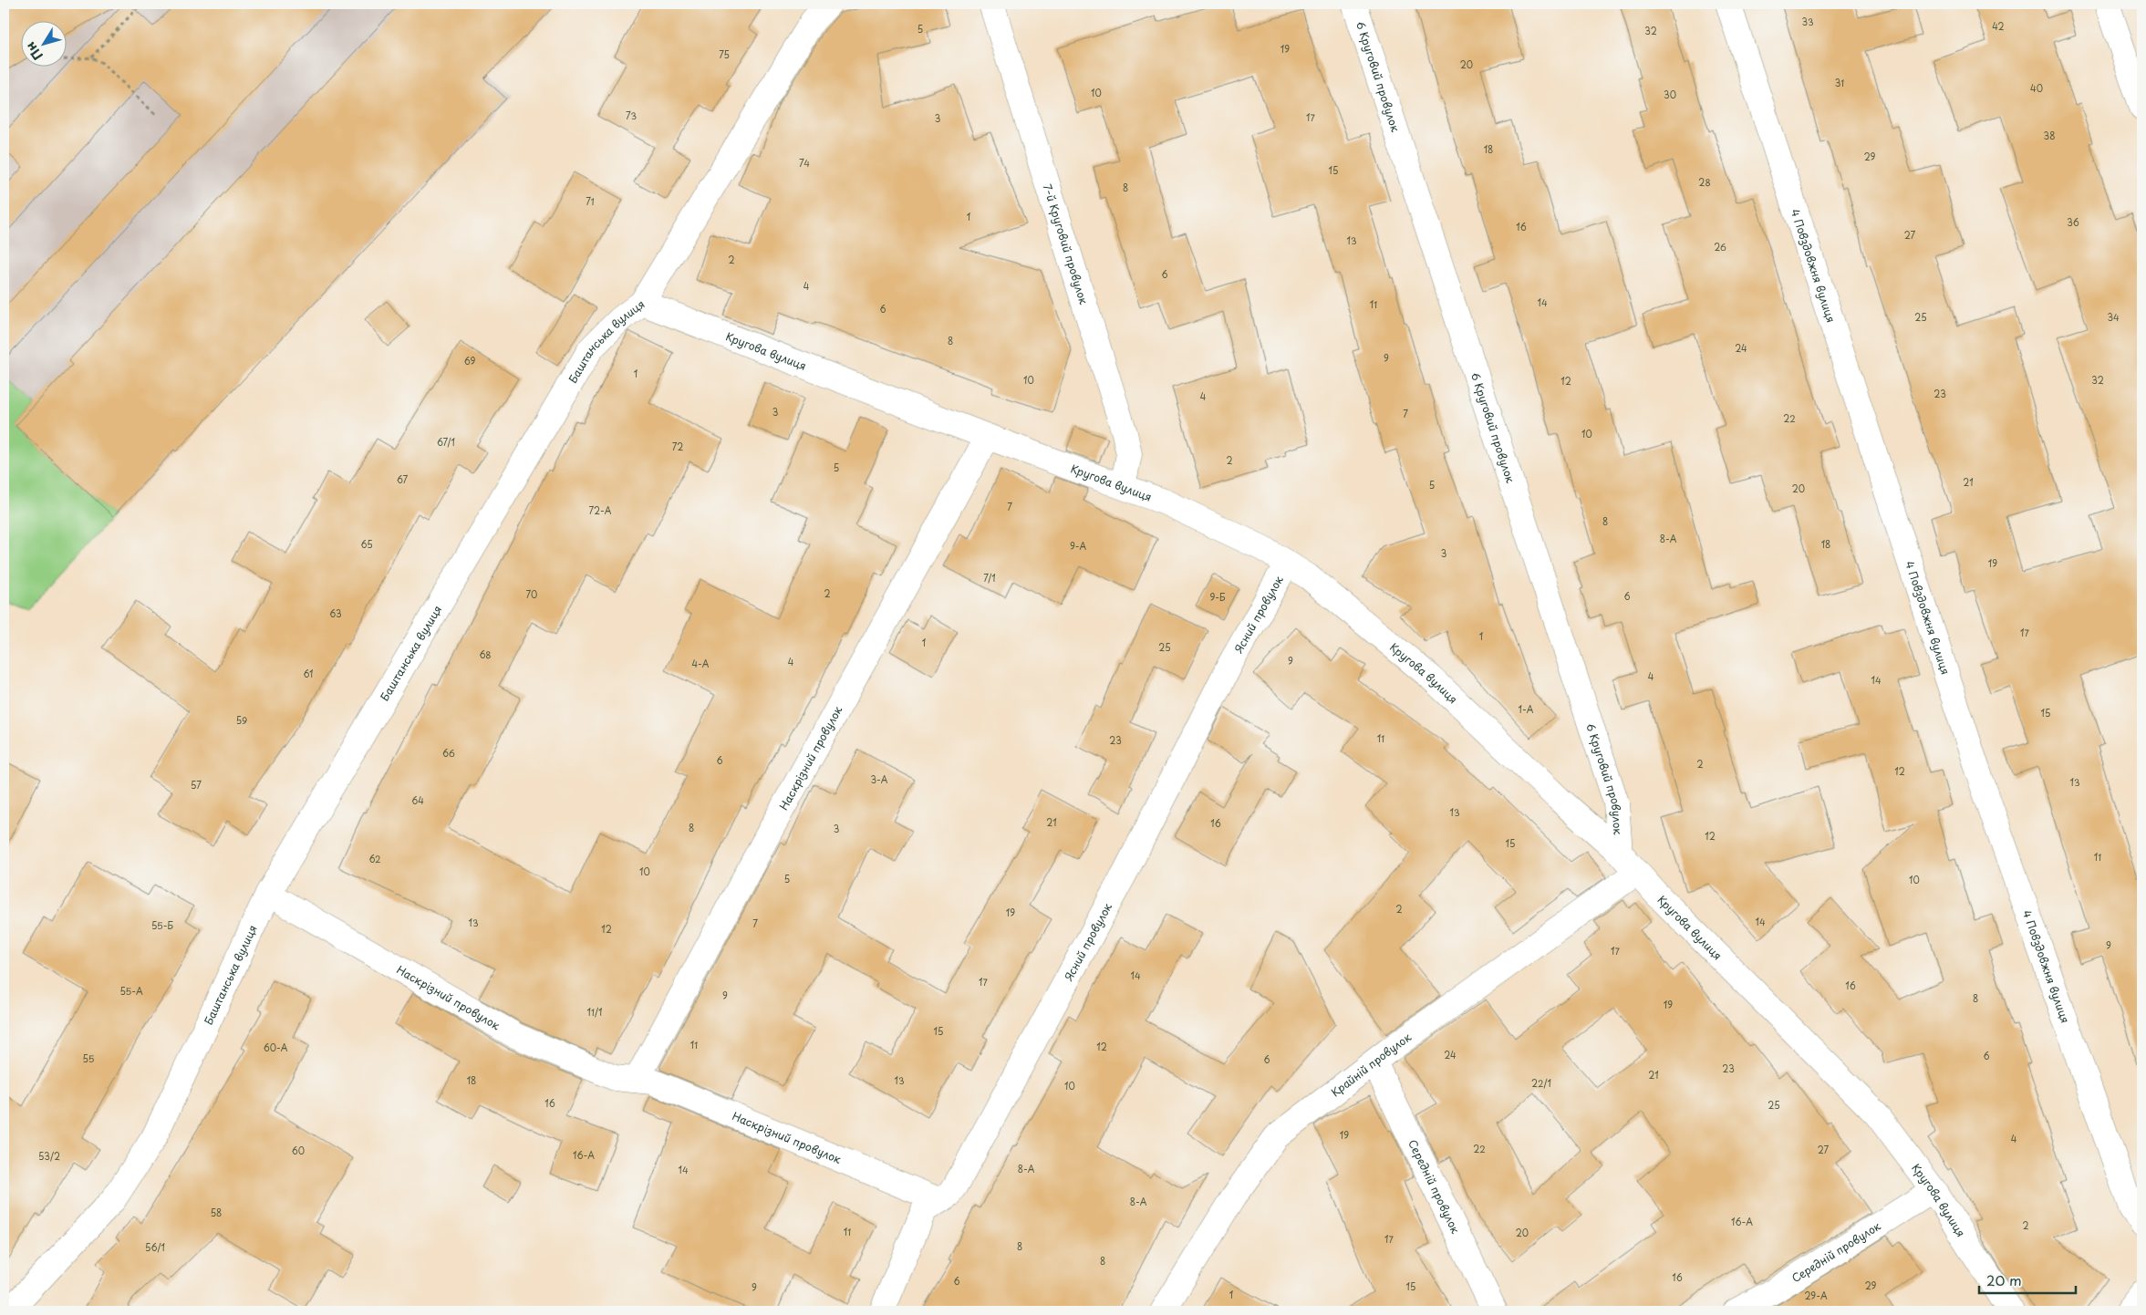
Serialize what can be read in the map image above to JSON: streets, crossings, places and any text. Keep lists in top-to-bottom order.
{
  "streets": {
    "street": [
      "6 Круговий провулок",
      "7-й Круговий провулок",
      "4 Повздовжня вулиця",
      "Баштанська вулиця",
      "Кругова вулиця",
      "Ясний провулок",
      "Наскрізний провулок",
      "Крайній провулок",
      "Середній провулок"
    ]
  },
  "crossings": [
    ["6 Круговий провулок", "Кругова вулиця"],
    ["7-й Круговий провулок", "Кругова вулиця"],
    ["Баштанська вулиця", "Кругова вулиця"],
    ["Баштанська вулиця", "Наскрізний провулок"],
    ["Кругова вулиця", "Ясний провулок"],
    ["Кругова вулиця", "Наскрізний провулок"],
    ["Кругова вулиця", "Крайній провулок"],
    ["Кругова вулиця", "Середній провулок"],
    ["Ясний провулок", "Наскрізний провулок"],
    ["Крайній провулок", "Середній провулок"]
  ],
  "house_numbers": [
    "33",
    "42",
    "5",
    "32",
    "19",
    "75",
    "20",
    "31",
    "40",
    "10",
    "30",
    "73",
    "17",
    "3",
    "38",
    "18",
    "29",
    "74",
    "15",
    "28",
    "8",
    "71",
    "1",
    "36",
    "16",
    "27",
    "13",
    "26",
    "2",
    "6",
    "4",
    "14",
    "11",
    "6",
    "25",
    "34",
    "8",
    "24",
    "9",
    "69",
    "1",
    "10",
    "32",
    "12",
    "23",
    "4",
    "3",
    "7",
    "22",
    "10",
    "67/1",
    "72",
    "2",
    "5",
    "67",
    "21",
    "5",
    "20",
    "7",
    "72-А",
    "8",
    "8-А",
    "65",
    "18",
    "9-А",
    "3",
    "19",
    "7/1",
    "2",
    "70",
    "6",
    "9-Б",
    "63",
    "17",
    "1",
    "1",
    "25",
    "68",
    "9",
    "4",
    "4-А",
    "61",
    "4",
    "14",
    "1-А",
    "15",
    "59",
    "11",
    "23",
    "66",
    "6",
    "2",
    "12",
    "3-А",
    "13",
    "57",
    "64",
    "13",
    "21",
    "16",
    "8",
    "3",
    "12",
    "15",
    "11",
    "62",
    "10",
    "5",
    "10",
    "2",
    "19",
    "14",
    "13",
    "7",
    "55-Б",
    "12",
    "9",
    "17",
    "14",
    "17",
    "16",
    "55-А",
    "9",
    "8",
    "19",
    "11/1",
    "15",
    "11",
    "12",
    "60-А",
    "24",
    "6",
    "55",
    "6",
    "23",
    "21",
    "18",
    "13",
    "22/1",
    "10",
    "16",
    "25",
    "19",
    "4",
    "22",
    "27",
    "60",
    "16-А",
    "53/2",
    "8-А",
    "14",
    "8-А",
    "58",
    "16-А",
    "2",
    "11",
    "20",
    "17",
    "8",
    "56/1",
    "8",
    "16",
    "6",
    "29",
    "15",
    "9",
    "1",
    "29-А"
  ],
  "scale_bar": "20 m",
  "north": "bottom left"
}
